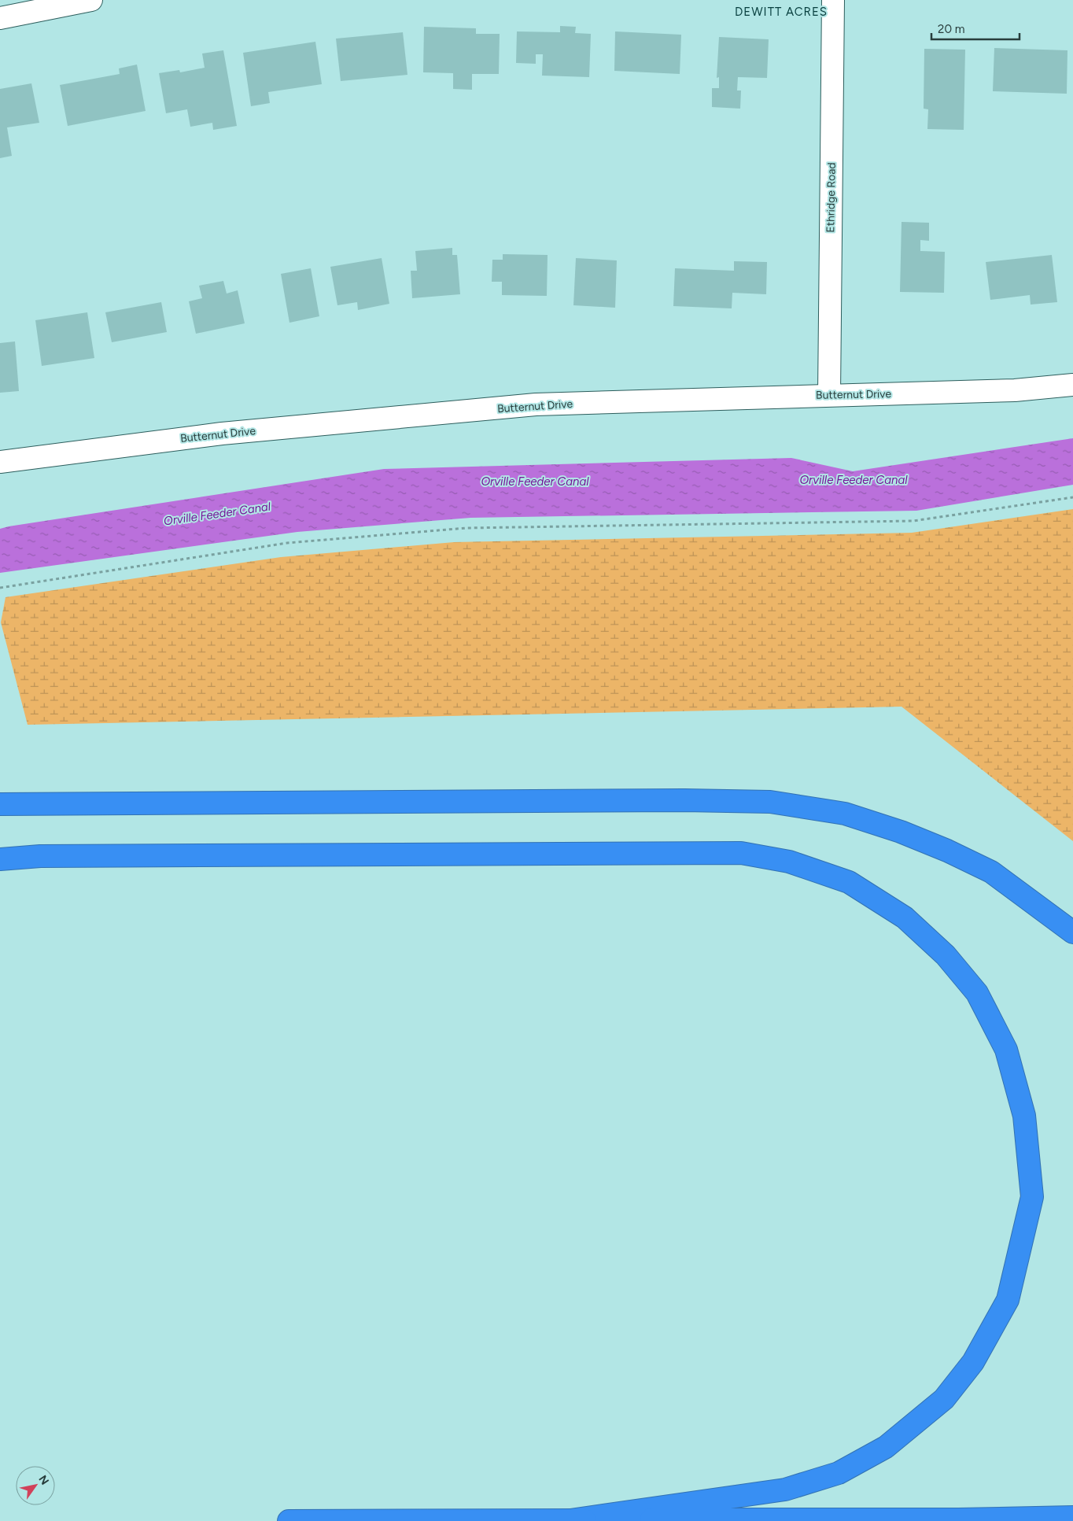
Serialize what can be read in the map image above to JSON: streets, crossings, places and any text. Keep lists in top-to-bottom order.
{
  "streets": {
    "street": ["Ethridge Road", "Butternut Drive"]
  },
  "crossings": [
    ["Ethridge Road", "Butternut Drive"]
  ],
  "districts": ["DEWITT ACRES"],
  "water": ["Orville Feeder Canal"],
  "scale_bar": "20 m",
  "north": "top right"
}
